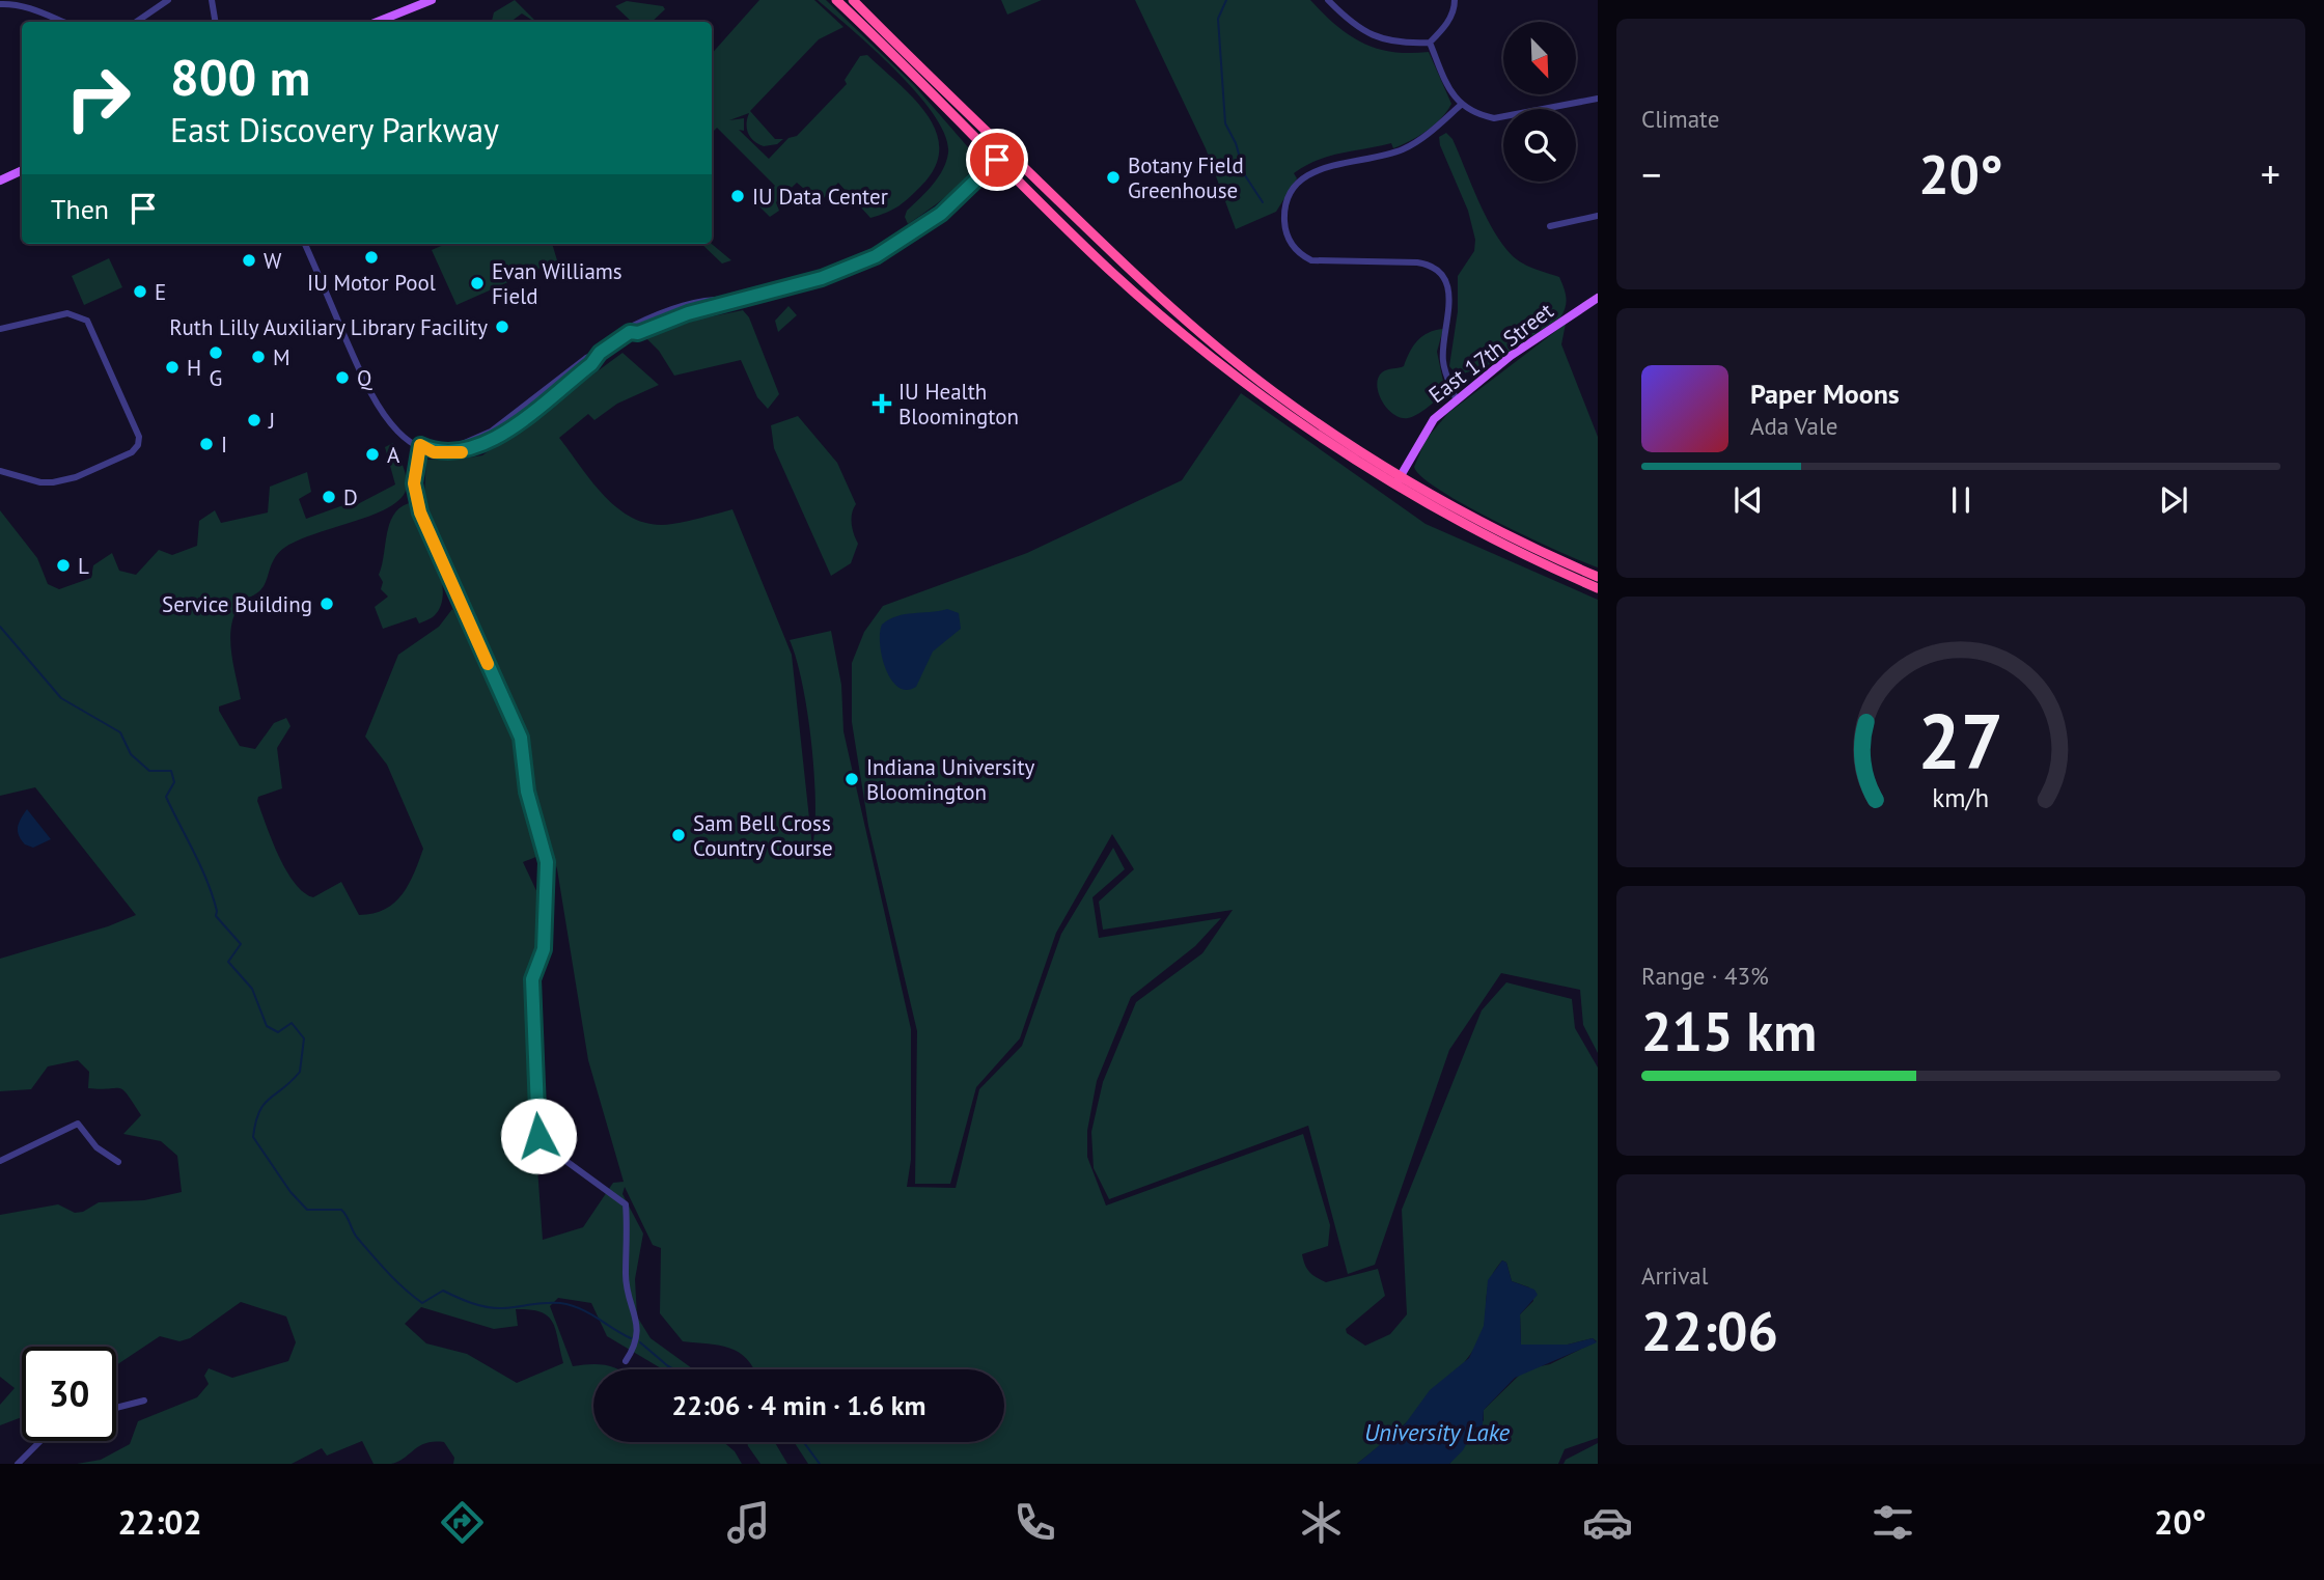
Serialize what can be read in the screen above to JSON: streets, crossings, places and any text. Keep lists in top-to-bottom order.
{
  "streets": {
    "main road": ["East 17th Street"]
  },
  "water": ["University Lake"],
  "places": {
    "other": [
      "Botany Field Greenhouse",
      "IU Data Center",
      "IU Motor Pool",
      "W",
      "Evan Williams Field",
      "E",
      "Ruth Lilly Auxiliary Library Facility",
      "G",
      "M",
      "H",
      "Q",
      "J",
      "I",
      "A",
      "D",
      "L",
      "Service Building",
      "Indiana University Bloomington",
      "Sam Bell Cross Country Course"
    ],
    "health": ["IU Health Bloomington"]
  },
  "north": "bottom right",
  "page": {
    "tile": [
      "Climate",
      ["Range · 43%", "215 km"],
      ["Arrival", "22:06"]
    ],
    "turn": ["800 m", "East Discovery Parkway"],
    "heat": ["−", "20°", "+"],
    "then": "Then",
    "song": ["Paper Moons", "Ada Vale"],
    "limit": "30",
    "trip": "22:06 · 4 min · 1.6 km",
    "tabs": ["22:02", "20°"],
    "gauge": ["27", "km/h"]
  }
}
